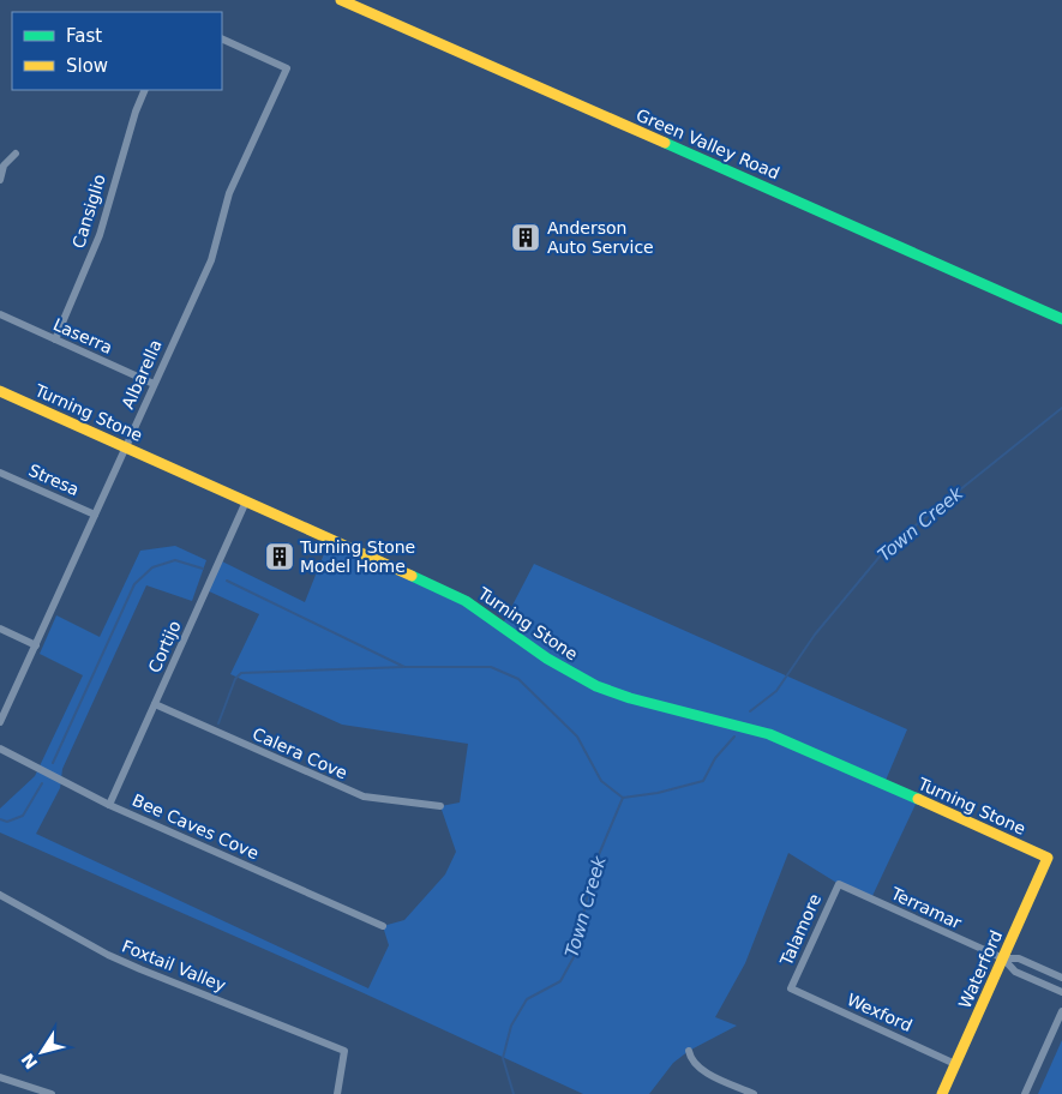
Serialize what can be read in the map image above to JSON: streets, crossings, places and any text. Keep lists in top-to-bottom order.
{
  "streets": {
    "street": [
      "Green Valley Road",
      "Cansiglio",
      "Laserra",
      "Albarella",
      "Turning Stone",
      "Stresa",
      "Cortijo",
      "Calera Cove",
      "Bee Caves Cove",
      "Terramar",
      "Talamore",
      "Foxtail Valley",
      "Waterford",
      "Wexford"
    ]
  },
  "crossings": [
    ["Cansiglio", "Laserra"],
    ["Laserra", "Albarella"],
    ["Albarella", "Turning Stone"],
    ["Albarella", "Stresa"],
    ["Turning Stone", "Cortijo"],
    ["Turning Stone", "Waterford"],
    ["Cortijo", "Calera Cove"],
    ["Cortijo", "Bee Caves Cove"],
    ["Terramar", "Talamore"],
    ["Terramar", "Waterford"],
    ["Talamore", "Wexford"],
    ["Waterford", "Wexford"]
  ],
  "water": ["Town Creek"],
  "places": {
    "building": ["Anderson Auto Service", "Turning Stone Model Home"]
  },
  "legend": ["Fast", "Slow"],
  "north": "bottom left"
}
